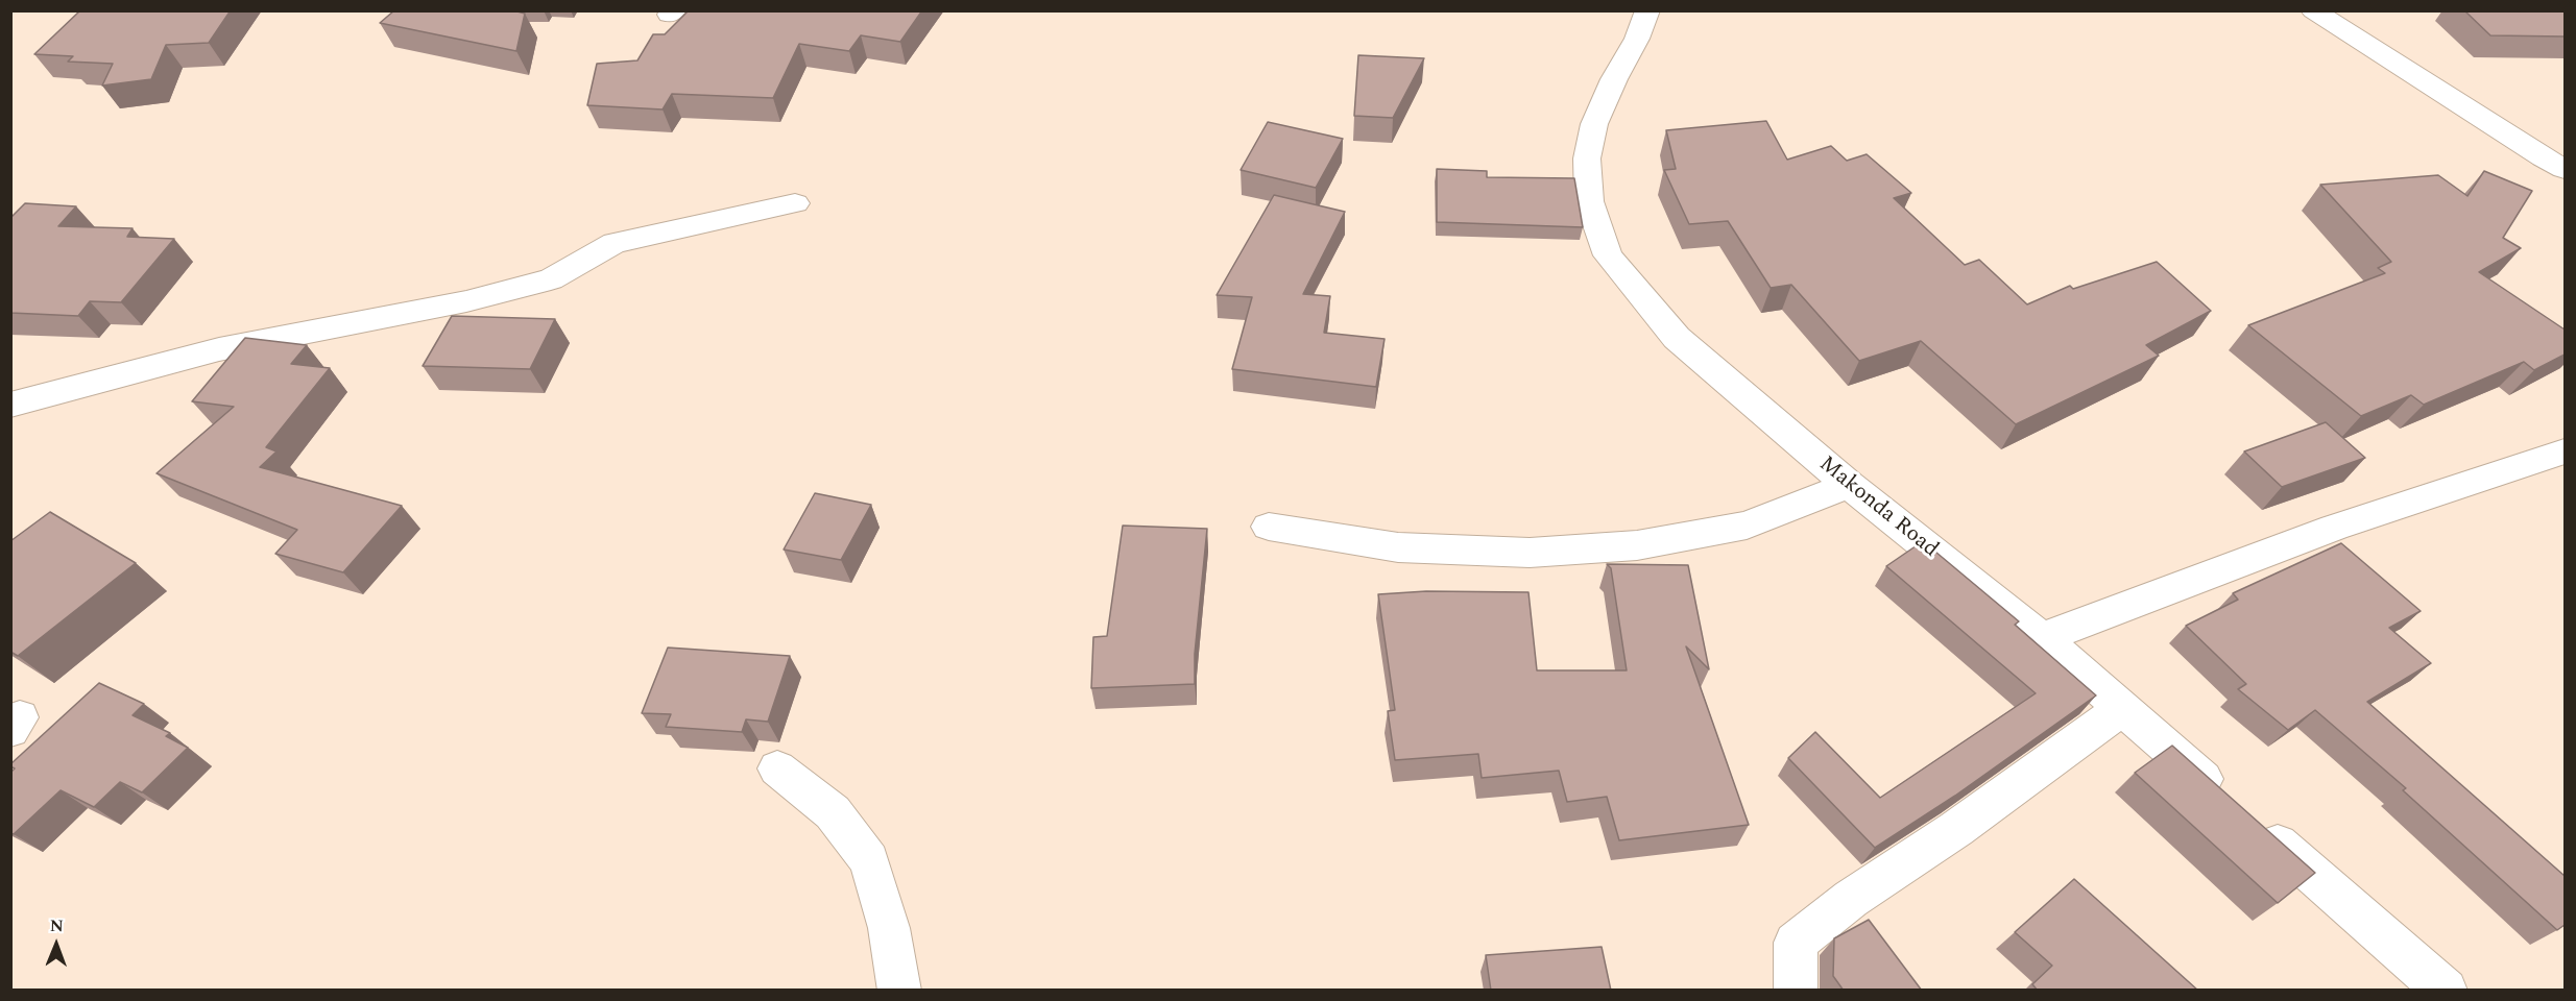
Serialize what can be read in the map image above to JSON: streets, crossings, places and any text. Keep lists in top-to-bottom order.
{
  "streets": {
    "street": ["Makonda Road"]
  },
  "north": "top"
}
